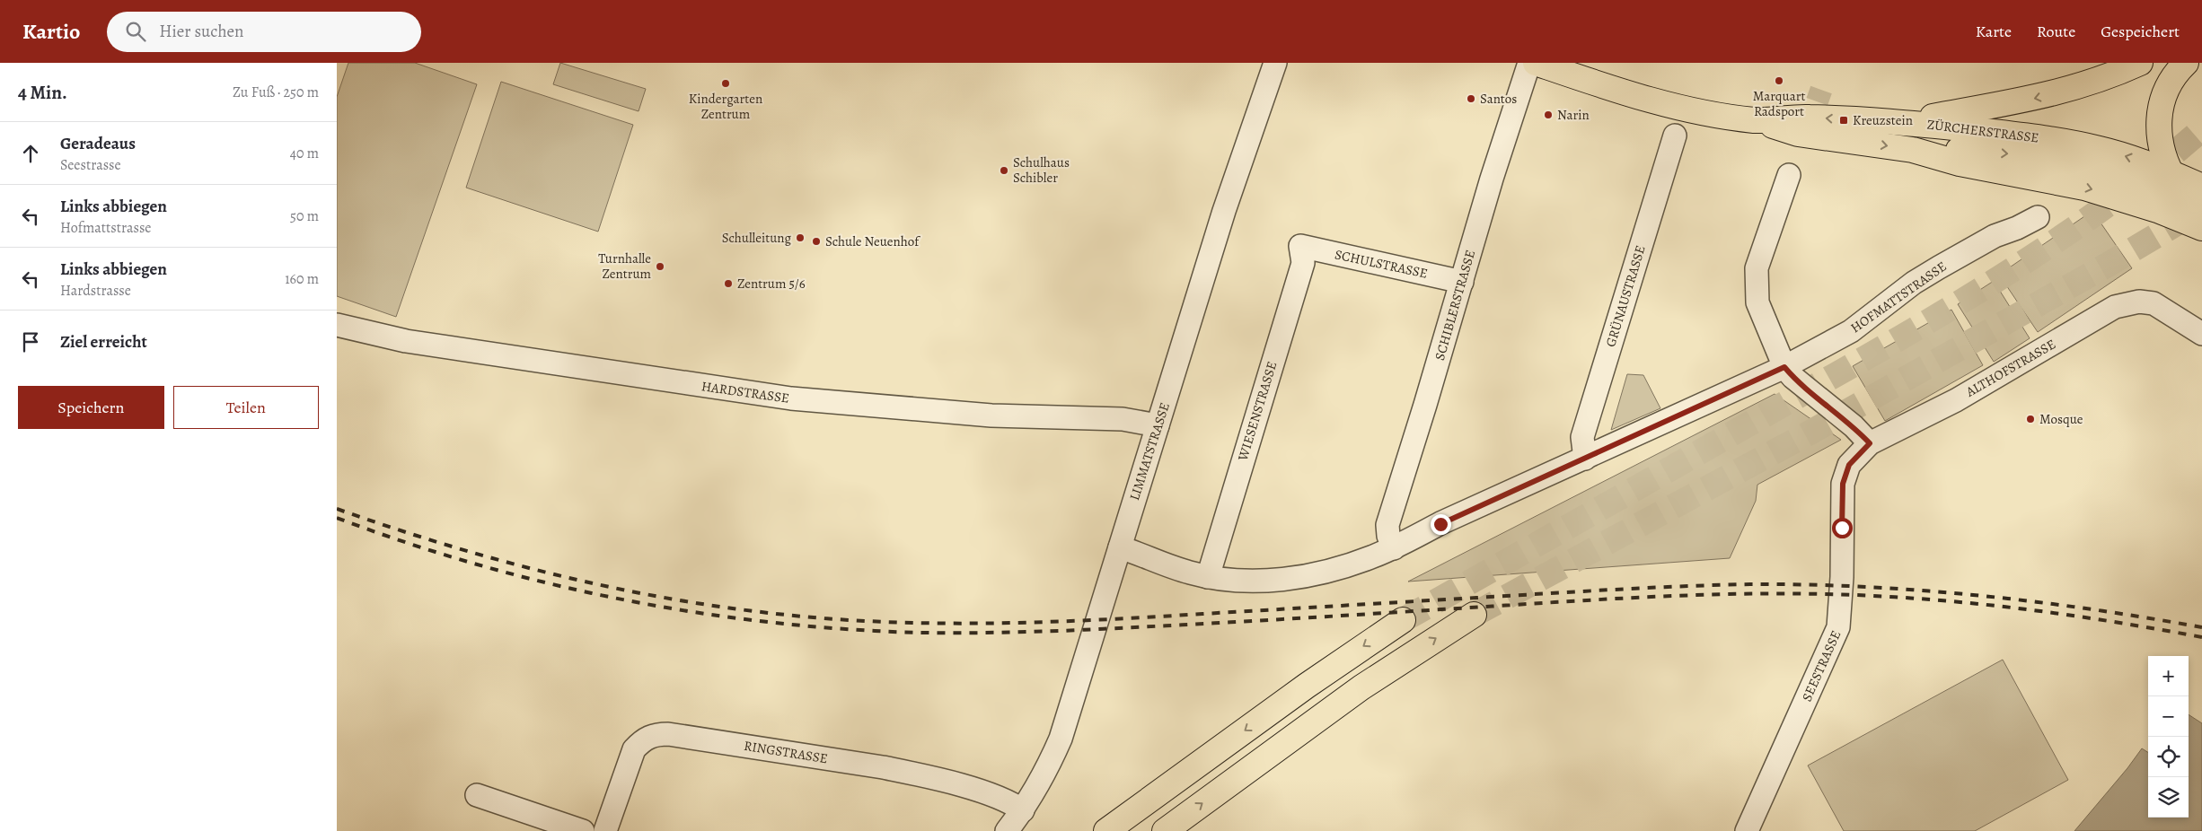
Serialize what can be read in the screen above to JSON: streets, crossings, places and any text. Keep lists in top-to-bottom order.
{
  "streets": {
    "main road": ["ZÜRCHERSTRASSE"],
    "street": [
      "SCHULSTRASSE",
      "GRÜNAUSTRASSE",
      "HOFMATTSTRASSE",
      "SCHIBLERSTRASSE",
      "ALTHOFSTRASSE",
      "HARDSTRASSE",
      "WIESENSTRASSE",
      "LIMMATSTRASSE",
      "SEESTRASSE",
      "RINGSTRASSE"
    ]
  },
  "crossings": [
    ["SCHULSTRASSE", "SCHIBLERSTRASSE"],
    ["SCHULSTRASSE", "WIESENSTRASSE"],
    ["ALTHOFSTRASSE", "SEESTRASSE"],
    ["HARDSTRASSE", "LIMMATSTRASSE"],
    ["LIMMATSTRASSE", "RINGSTRASSE"]
  ],
  "places": {
    "other": [
      "Marquart Radsport",
      "Kindergarten Zentrum",
      "Santos",
      "Narin",
      "Schulhaus Schibler",
      "Schulleitung",
      "Schule Neuenhof",
      "Turnhalle Zentrum",
      "Zentrum 5/6",
      "Mosque"
    ],
    "transit": ["Kreuzstein"]
  },
  "page": {
    "header": "Kartio",
    "search": "Hier suchen",
    "nav": ["Karte", "Route", "Gespeichert"],
    "heading": ["4 Min.", "Zu Fuß · 250 m"],
    "list": [
      ["Geradeaus", "Seestrasse", "40 m"],
      ["Links abbiegen", "Hofmattstrasse", "50 m"],
      ["Links abbiegen", "Hardstrasse", "160 m"],
      "Ziel erreicht"
    ],
    "buttons": ["Speichern", "Teilen"],
    "map_buttons": ["+", "−"]
  }
}
